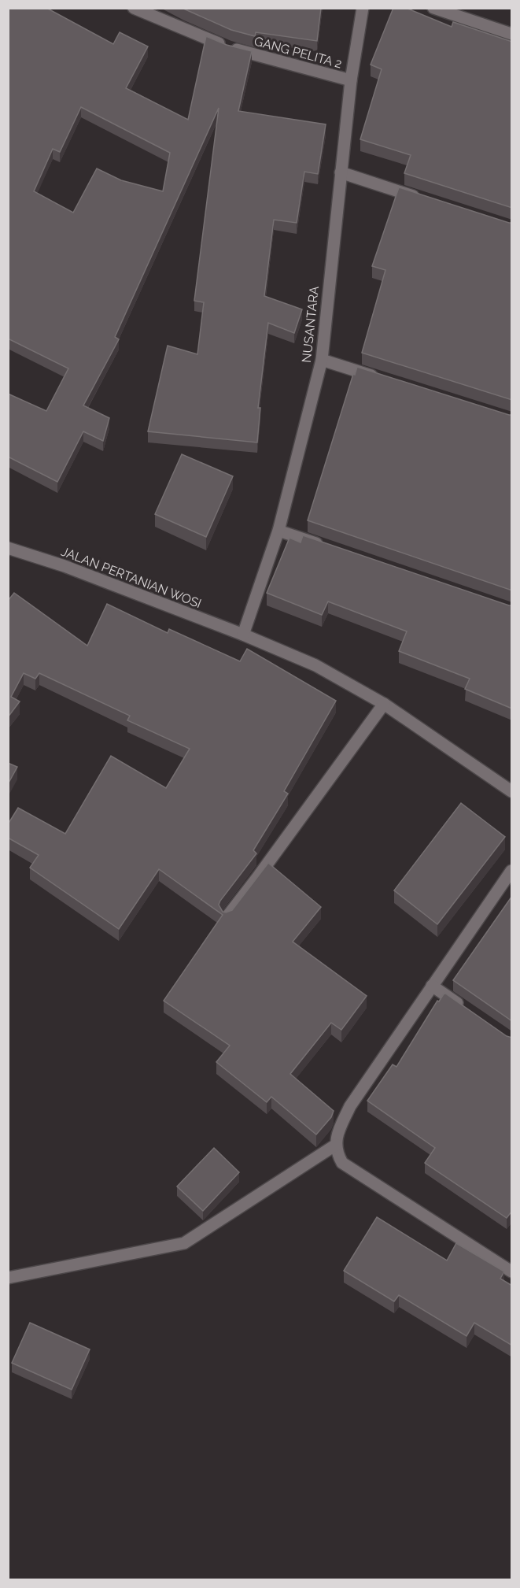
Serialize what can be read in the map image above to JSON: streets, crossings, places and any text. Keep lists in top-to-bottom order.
{
  "streets": {
    "street": ["GANG PELITA 2", "NUSANTARA", "JALAN PERTANIAN WOSI"]
  },
  "crossings": [
    ["GANG PELITA 2", "NUSANTARA"],
    ["NUSANTARA", "JALAN PERTANIAN WOSI"]
  ]
}
